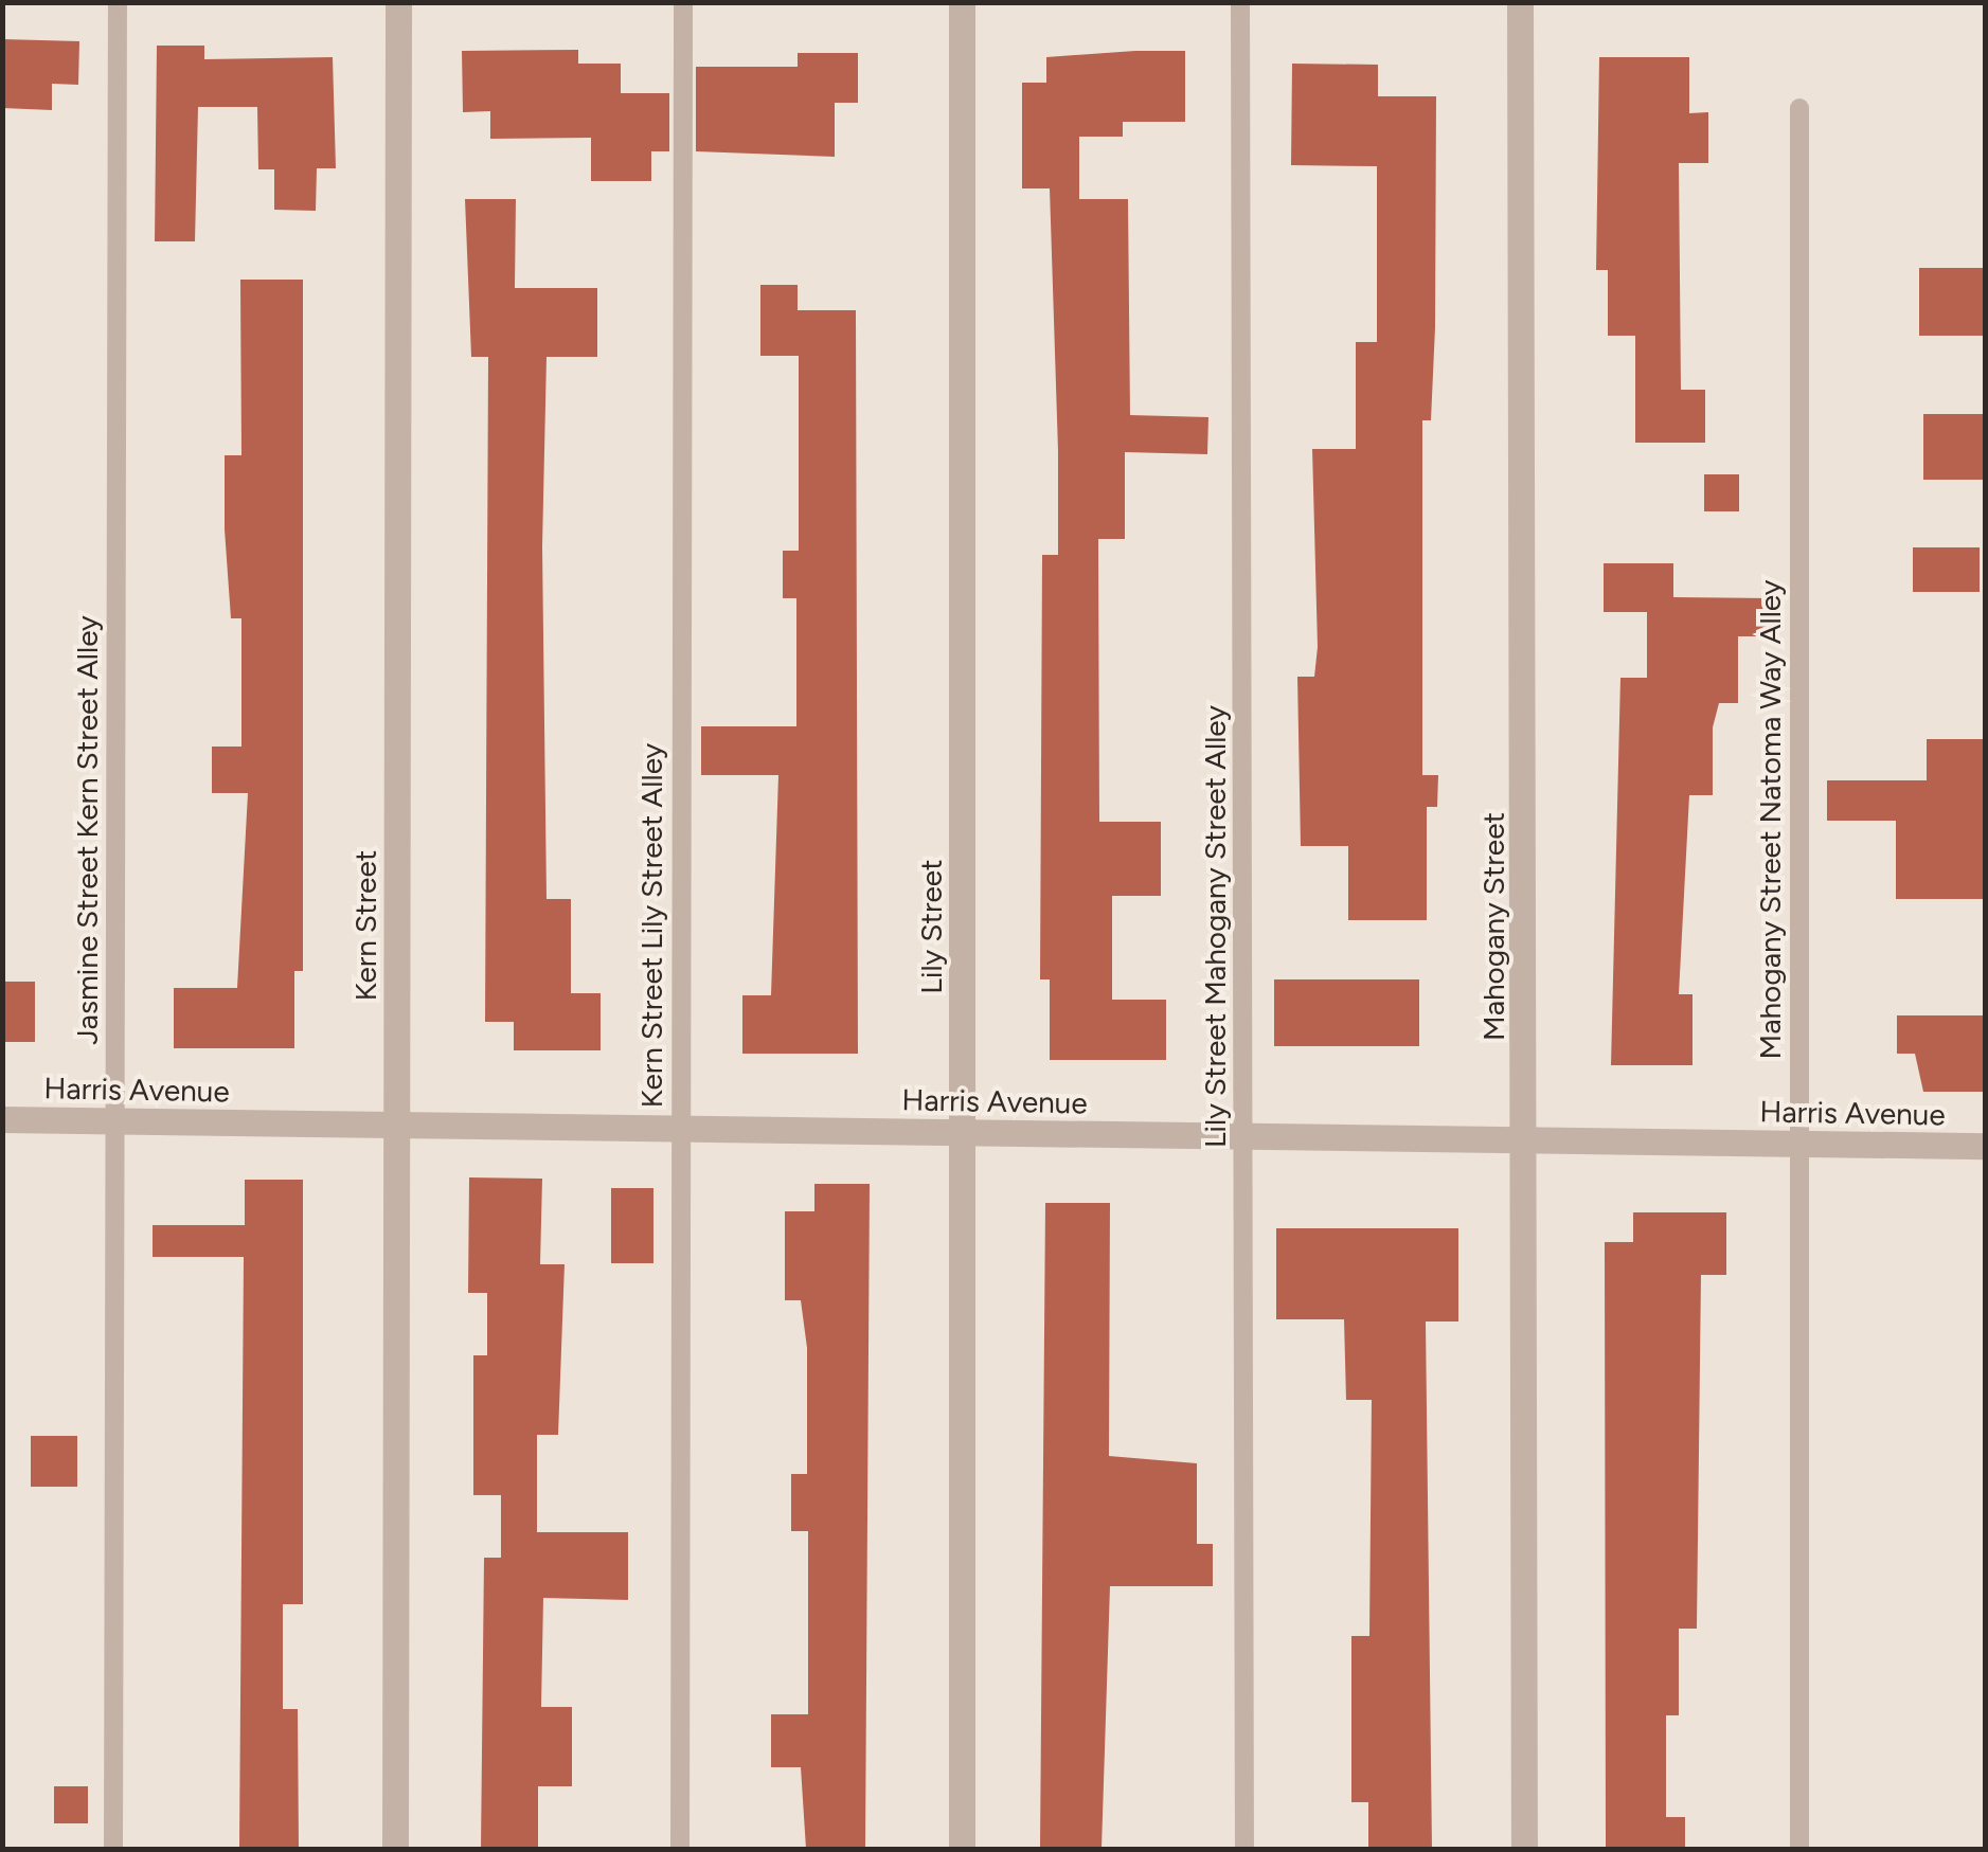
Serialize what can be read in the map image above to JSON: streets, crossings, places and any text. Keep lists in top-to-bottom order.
{
  "streets": {
    "street": [
      "Kern Street",
      "Lily Street",
      "Mahogany Street",
      "Harris Avenue"
    ],
    "lane": [
      "Mahogany Street Natoma Way Alley",
      "Jasmine Street Kern Street Alley",
      "Kern Street Lily Street Alley",
      "Lily Street Mahogany Street Alley"
    ]
  },
  "crossings": [
    ["Mahogany Street Natoma Way Alley", "Harris Avenue"],
    ["Jasmine Street Kern Street Alley", "Harris Avenue"],
    ["Kern Street", "Harris Avenue"],
    ["Kern Street Lily Street Alley", "Harris Avenue"],
    ["Lily Street", "Harris Avenue"],
    ["Lily Street Mahogany Street Alley", "Harris Avenue"],
    ["Mahogany Street", "Harris Avenue"]
  ]
}
